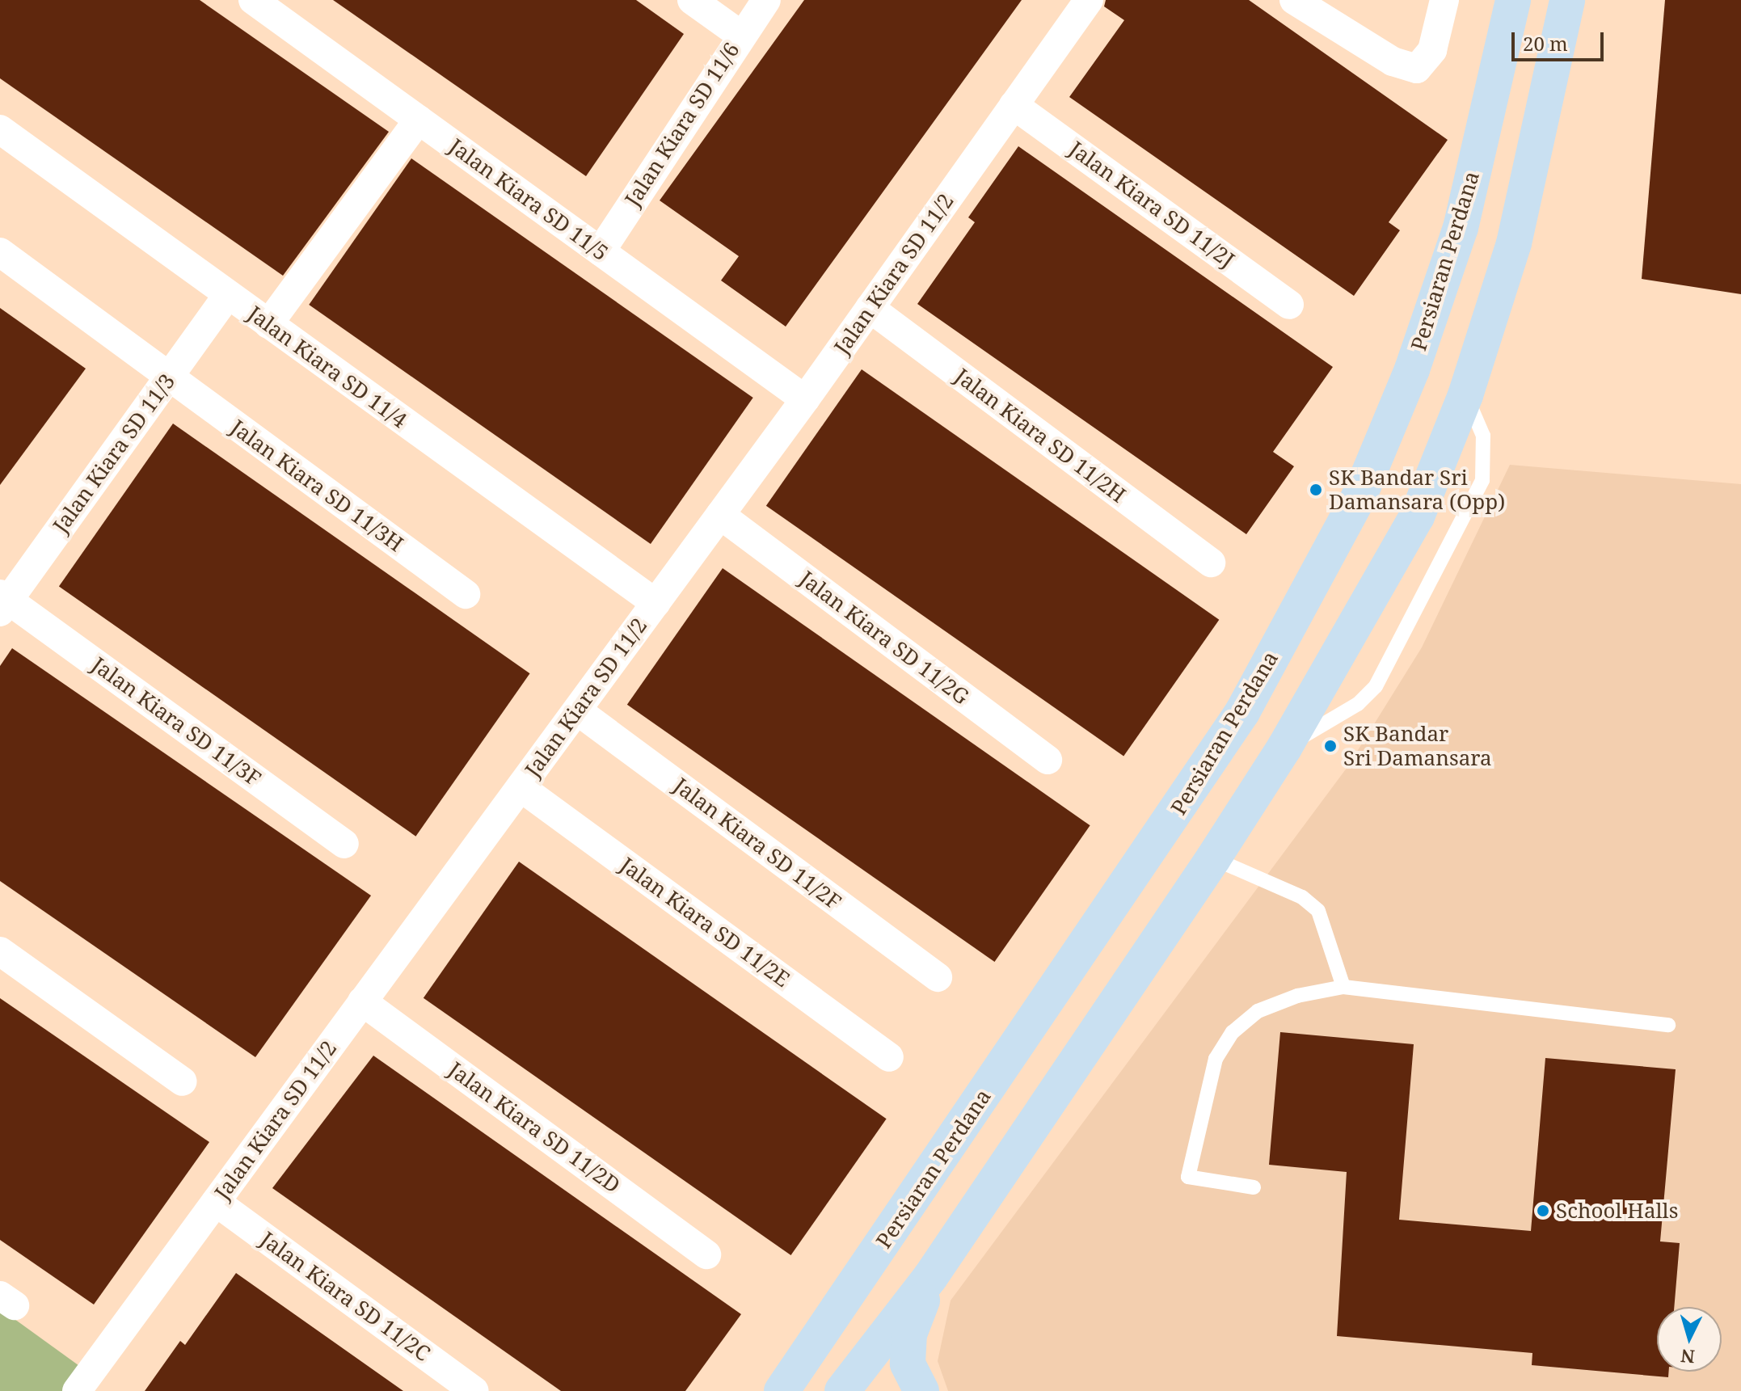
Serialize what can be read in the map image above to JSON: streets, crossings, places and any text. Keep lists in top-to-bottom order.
{
  "streets": {
    "main road": ["Persiaran Perdana"],
    "street": [
      "Jalan Kiara SD 11/6",
      "Jalan Kiara SD 11/5",
      "Jalan Kiara SD 11/2J",
      "Jalan Kiara SD 11/2",
      "Jalan Kiara SD 11/4",
      "Jalan Kiara SD 11/2H",
      "Jalan Kiara SD 11/3",
      "Jalan Kiara SD 11/3H",
      "Jalan Kiara SD 11/2G",
      "Jalan Kiara SD 11/3F",
      "Jalan Kiara SD 11/2F",
      "Jalan Kiara SD 11/2E",
      "Jalan Kiara SD 11/2D",
      "Jalan Kiara SD 11/2C"
    ]
  },
  "crossings": [
    ["Jalan Kiara SD 11/6", "Jalan Kiara SD 11/5"],
    ["Jalan Kiara SD 11/5", "Jalan Kiara SD 11/2"],
    ["Jalan Kiara SD 11/2J", "Jalan Kiara SD 11/2"],
    ["Jalan Kiara SD 11/2", "Jalan Kiara SD 11/4"],
    ["Jalan Kiara SD 11/2", "Jalan Kiara SD 11/2H"],
    ["Jalan Kiara SD 11/2", "Jalan Kiara SD 11/2G"],
    ["Jalan Kiara SD 11/2", "Jalan Kiara SD 11/2F"],
    ["Jalan Kiara SD 11/2", "Jalan Kiara SD 11/2E"],
    ["Jalan Kiara SD 11/2", "Jalan Kiara SD 11/2D"],
    ["Jalan Kiara SD 11/2", "Jalan Kiara SD 11/2C"],
    ["Jalan Kiara SD 11/4", "Jalan Kiara SD 11/3"],
    ["Jalan Kiara SD 11/3", "Jalan Kiara SD 11/3H"],
    ["Jalan Kiara SD 11/3", "Jalan Kiara SD 11/3F"]
  ],
  "places": ["SK Bandar Sri Damansara (Opp)", "SK Bandar Sri Damansara", "School Halls"],
  "scale_bar": "20 m",
  "north": "bottom"
}
